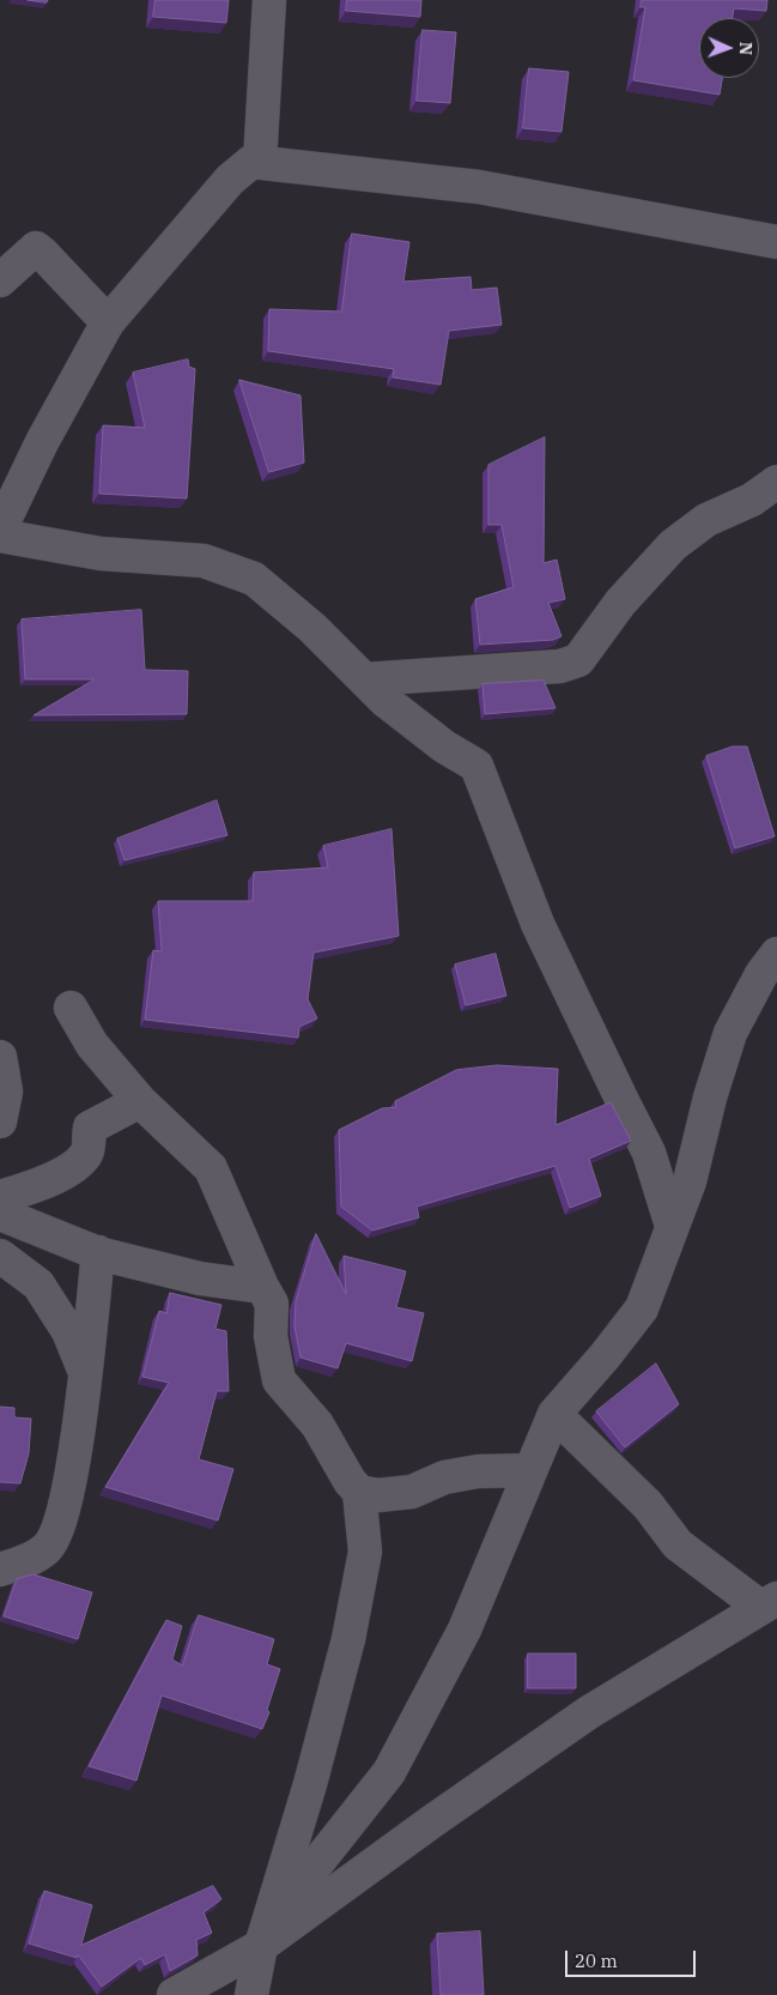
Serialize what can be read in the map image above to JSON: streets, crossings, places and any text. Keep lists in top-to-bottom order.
{
  "scale_bar": "20 m",
  "north": "right"
}
